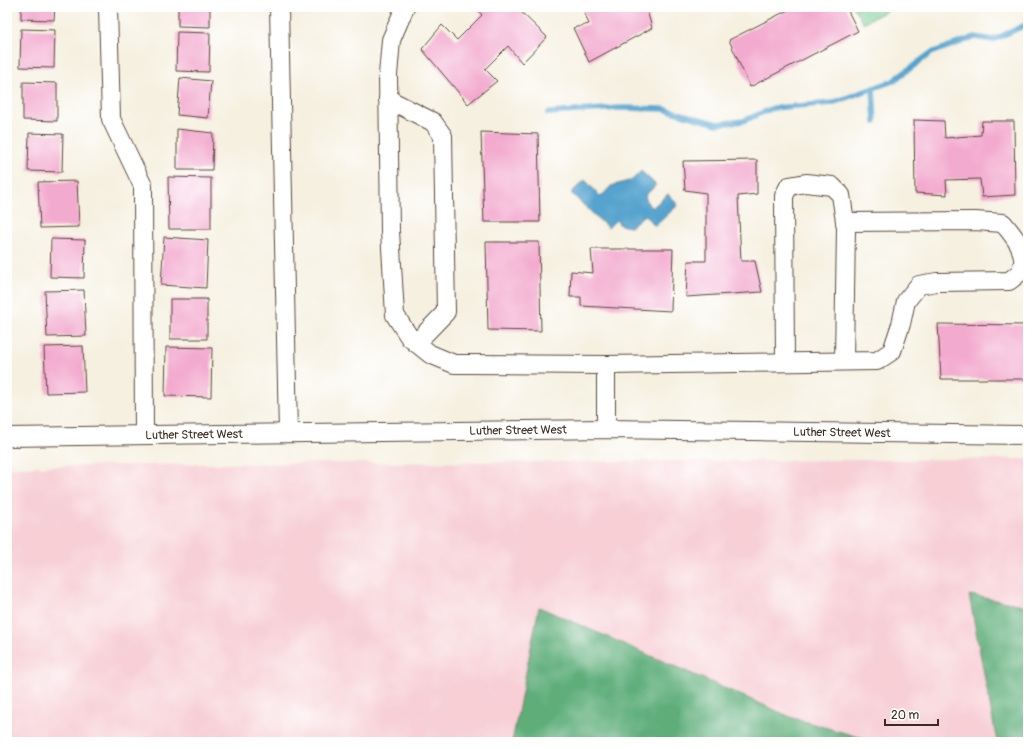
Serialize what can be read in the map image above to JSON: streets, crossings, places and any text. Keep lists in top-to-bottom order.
{
  "streets": {
    "street": ["Luther Street West"]
  },
  "scale_bar": "20 m"
}
